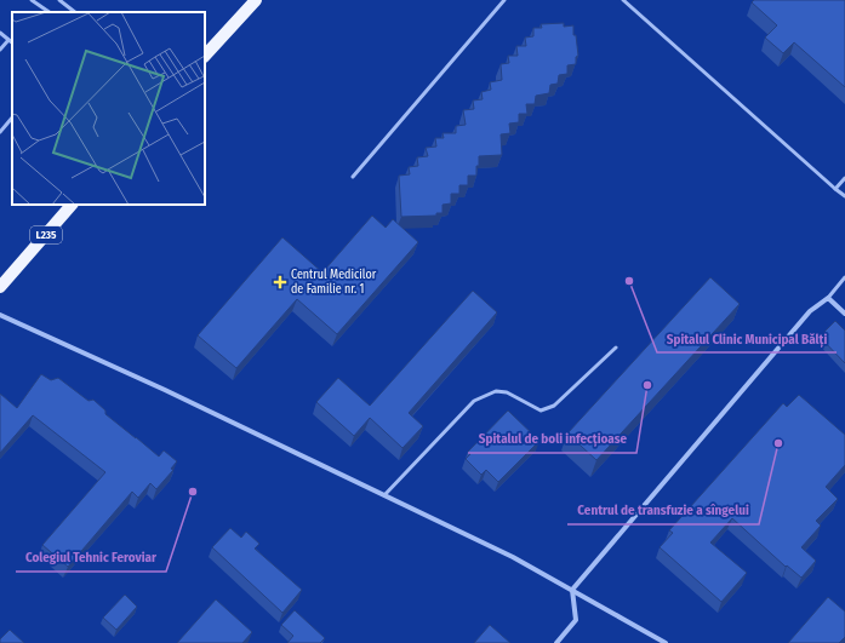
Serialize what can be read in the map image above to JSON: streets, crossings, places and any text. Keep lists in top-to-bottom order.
{
  "streets": {
    "main road": ["L235"]
  },
  "places": {
    "other": [
      "Spitalul Clinic Municipal Bălți",
      "Spitalul de boli infecțioase",
      "Centrul de transfuzie a sîngelui",
      "Colegiul Tehnic Feroviar"
    ],
    "health": ["Centrul Medicilor de Familie nr. 1"]
  }
}
